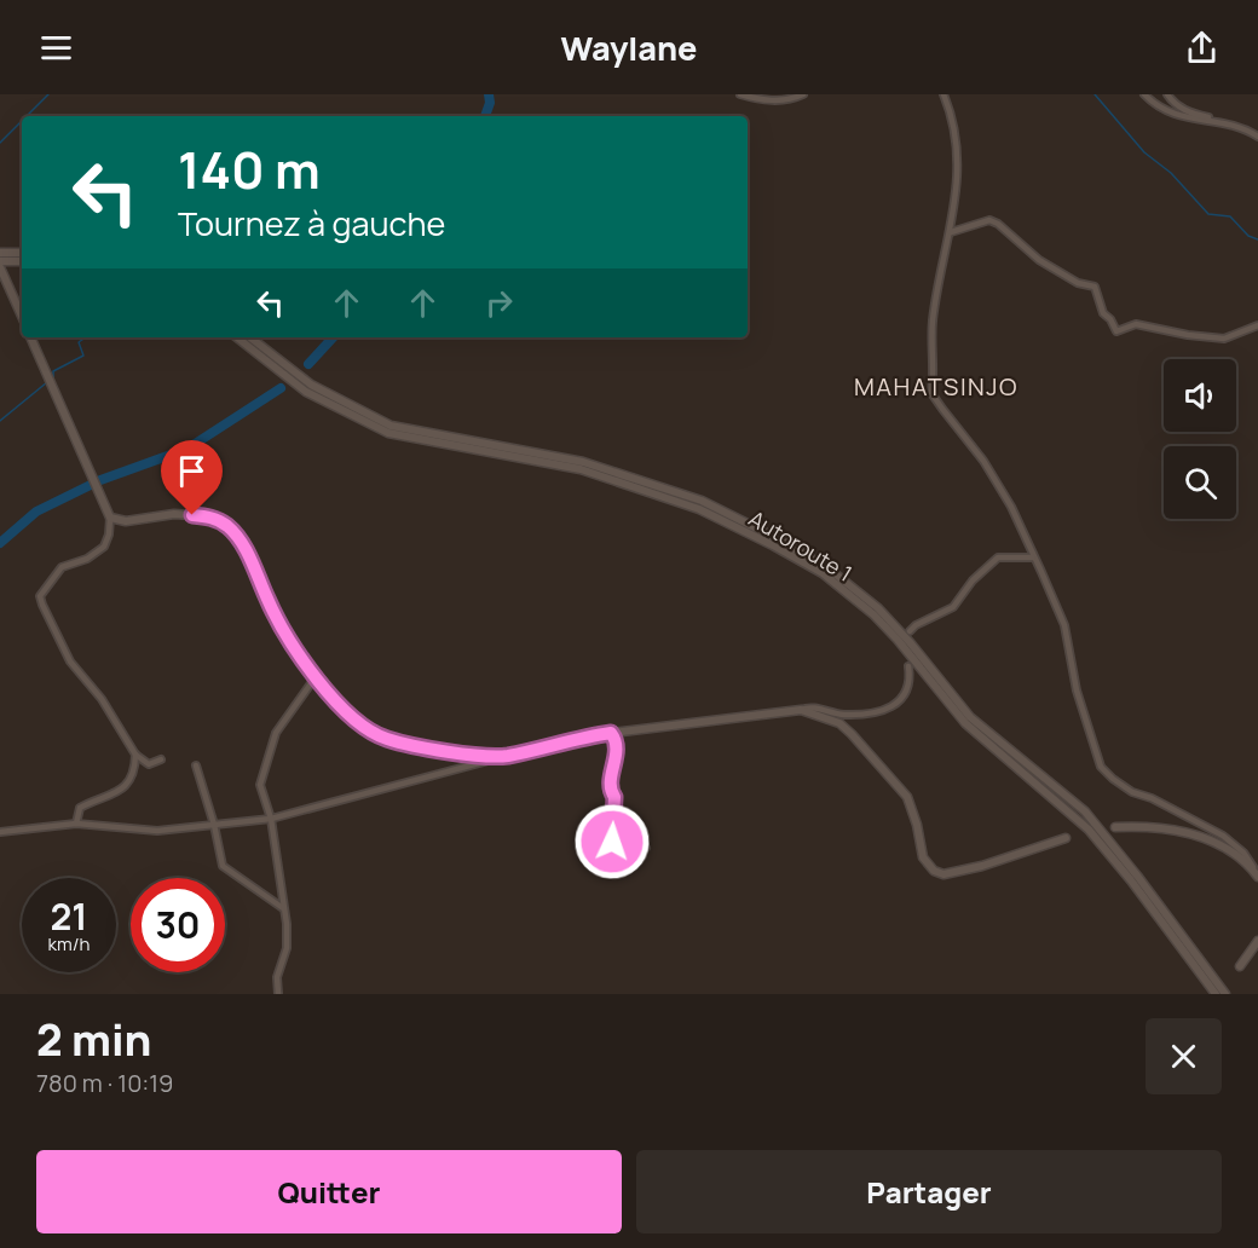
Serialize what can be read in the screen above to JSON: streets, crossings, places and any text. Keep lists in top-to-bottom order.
{
  "streets": {
    "main road": ["Autoroute 1"]
  },
  "districts": ["MAHATSINJO"],
  "page": {
    "header": "Waylane",
    "turn": ["140 m", "Tournez à gauche"],
    "speed": "21 km/h",
    "limit": "30",
    "heading": ["2 min", "780 m · 10:19"],
    "buttons": ["Quitter", "Partager"]
  }
}
